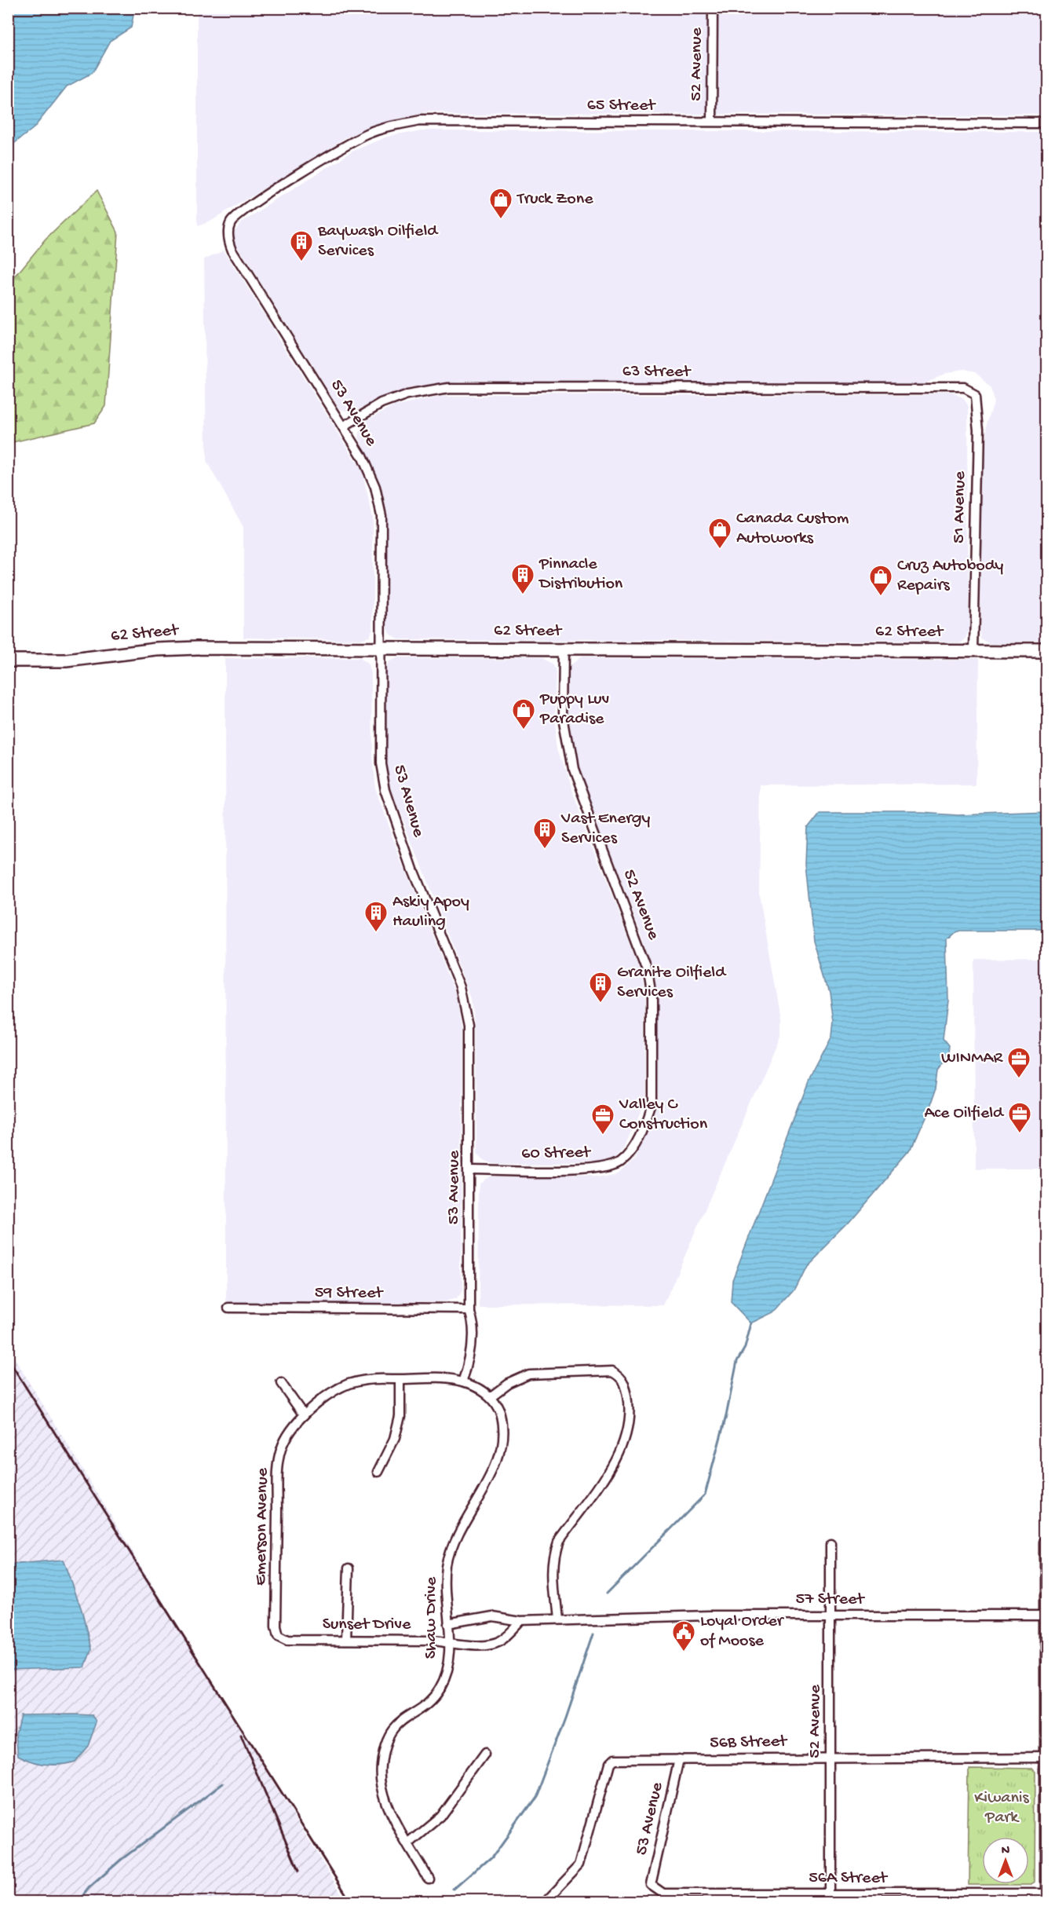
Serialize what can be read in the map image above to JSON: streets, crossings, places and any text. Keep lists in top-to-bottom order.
{
  "streets": {
    "main road": ["62 Street"],
    "street": [
      "52 Avenue",
      "65 Street",
      "63 Street",
      "53 Avenue",
      "51 Avenue",
      "60 Street",
      "59 Street",
      "Emerson Avenue",
      "57 Street",
      "Shaw Drive",
      "Sunset Drive",
      "56B Street",
      "56A Street"
    ]
  },
  "crossings": [
    ["52 Avenue", "65 Street"],
    ["52 Avenue", "62 Street"],
    ["52 Avenue", "60 Street"],
    ["52 Avenue", "57 Street"],
    ["52 Avenue", "56B Street"],
    ["52 Avenue", "56A Street"],
    ["65 Street", "53 Avenue"],
    ["63 Street", "53 Avenue"],
    ["63 Street", "51 Avenue"],
    ["53 Avenue", "62 Street"],
    ["53 Avenue", "60 Street"],
    ["53 Avenue", "59 Street"],
    ["53 Avenue", "Emerson Avenue"],
    ["53 Avenue", "56B Street"],
    ["53 Avenue", "56A Street"],
    ["51 Avenue", "62 Street"],
    ["Emerson Avenue", "Sunset Drive"],
    ["Shaw Drive", "Sunset Drive"]
  ],
  "parks": ["Kiwanis Park"],
  "places": {
    "shop": [
      "Truck Zone",
      "Canada Custom Autoworks",
      "Cruz Autobody Repairs",
      "Puppy Luv Paradise"
    ],
    "building": [
      "Baywash Oilfield Services",
      "Pinnacle Distribution",
      "Vast Energy Services",
      "Askiy Apoy Hauling",
      "Granite Oilfield Services"
    ],
    "office": ["WINMAR", "Ace Oilfield", "Valley C Construction"],
    "public building": ["Loyal Order of Moose"]
  },
  "north": "top"
}
